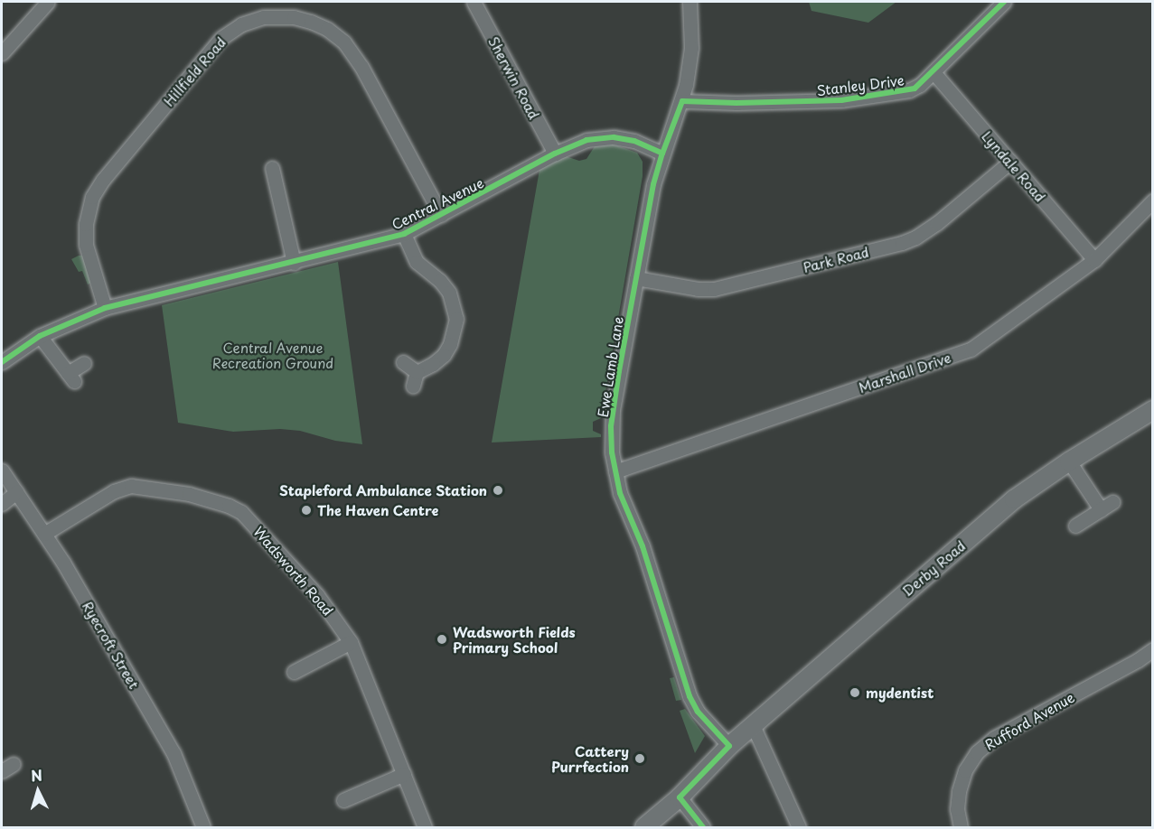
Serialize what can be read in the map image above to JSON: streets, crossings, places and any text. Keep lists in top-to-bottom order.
{
  "streets": {
    "main road": ["Derby Road"],
    "street": [
      "Hillfield Road",
      "Sherwin Road",
      "Stanley Drive",
      "Lyndale Road",
      "Central Avenue",
      "Park Road",
      "Ewe Lamb Lane",
      "Marshall Drive",
      "Wadsworth Road",
      "Ryecroft Street",
      "Rufford Avenue"
    ]
  },
  "crossings": [
    ["Hillfield Road", "Central Avenue"],
    ["Sherwin Road", "Central Avenue"],
    ["Stanley Drive", "Lyndale Road"],
    ["Stanley Drive", "Ewe Lamb Lane"],
    ["Lyndale Road", "Park Road"],
    ["Lyndale Road", "Marshall Drive"],
    ["Central Avenue", "Ewe Lamb Lane"],
    ["Park Road", "Ewe Lamb Lane"],
    ["Ewe Lamb Lane", "Marshall Drive"],
    ["Ewe Lamb Lane", "Derby Road"],
    ["Wadsworth Road", "Ryecroft Street"]
  ],
  "parks": ["Central Avenue Recreation Ground"],
  "places": [
    "Stapleford Ambulance Station",
    "The Haven Centre",
    "Wadsworth Fields Primary School",
    "mydentist",
    "Cattery Purrfection"
  ],
  "north": "top"
}
